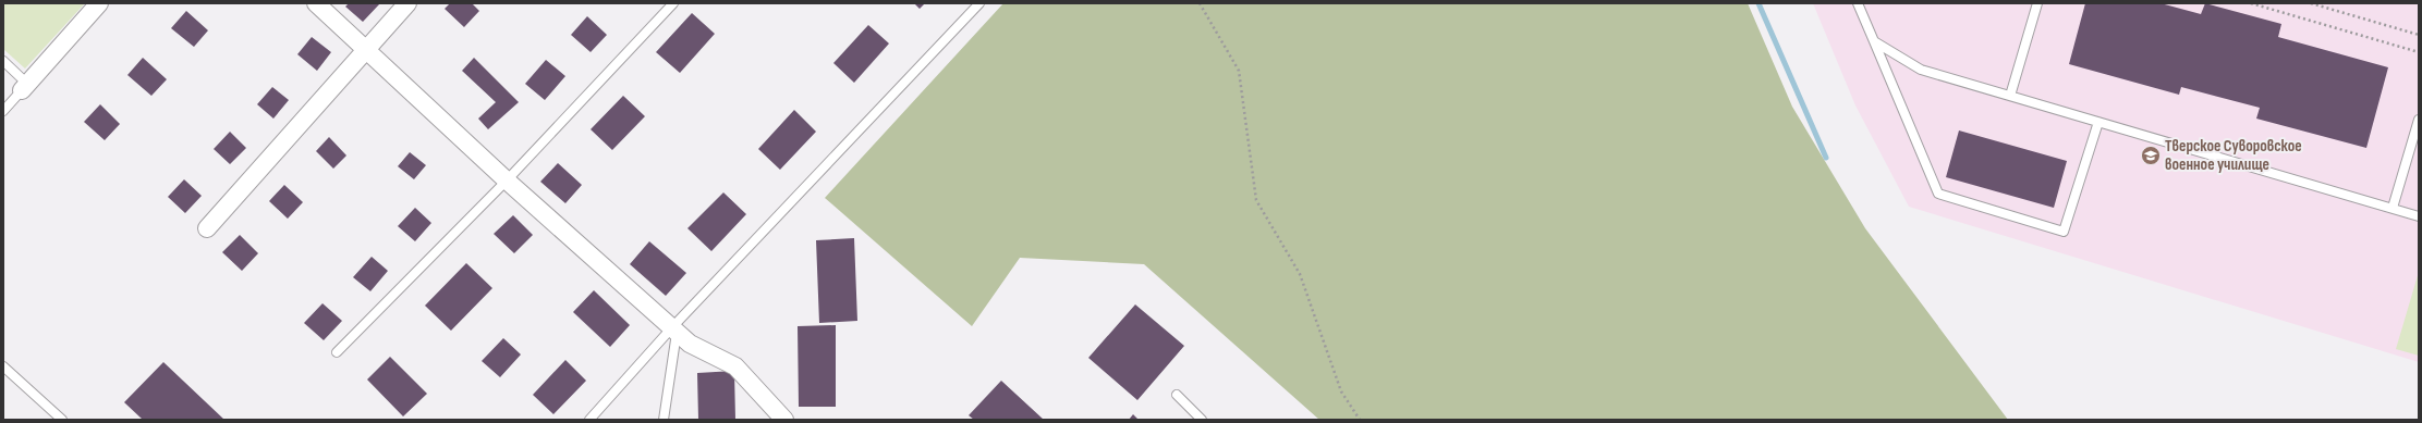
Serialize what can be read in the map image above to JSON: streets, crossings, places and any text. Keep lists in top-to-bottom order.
{
  "places": {
    "school or university": ["Тверское Суворовское военное училище"]
  }
}
